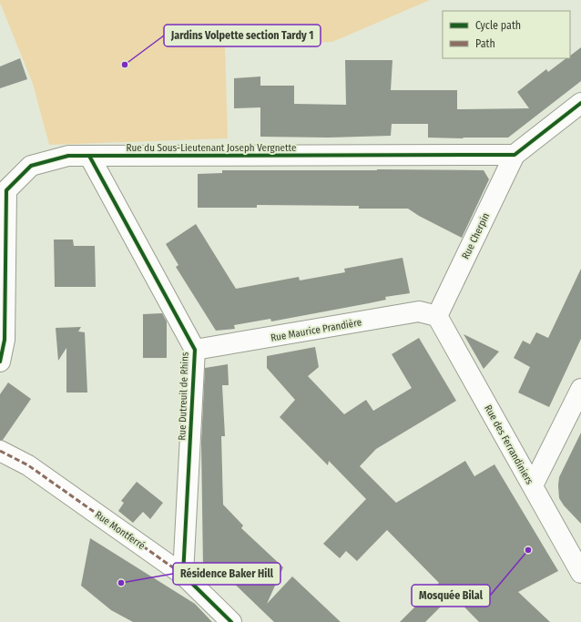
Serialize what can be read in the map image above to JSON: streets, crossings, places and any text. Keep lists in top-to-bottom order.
{
  "streets": {
    "street": [
      "Rue du Sous-Lieutenant Joseph Vergnette",
      "Rue Cherpin",
      "Rue Maurice Prandière",
      "Rue Dutreuil de Rhins",
      "Rue des Ferrandiniers",
      "Rue Montferré"
    ]
  },
  "crossings": [
    ["Rue du Sous-Lieutenant Joseph Vergnette", "Rue Cherpin"],
    ["Rue du Sous-Lieutenant Joseph Vergnette", "Rue Dutreuil de Rhins"],
    ["Rue Cherpin", "Rue Maurice Prandière"],
    ["Rue Cherpin", "Rue des Ferrandiniers"],
    ["Rue Maurice Prandière", "Rue Dutreuil de Rhins"],
    ["Rue Maurice Prandière", "Rue des Ferrandiniers"],
    ["Rue Dutreuil de Rhins", "Rue Montferré"]
  ],
  "places": ["Jardins Volpette section Tardy 1", "Mosquée Bilal", "Résidence Baker Hill"],
  "legend": ["Cycle path", "Path"]
}
